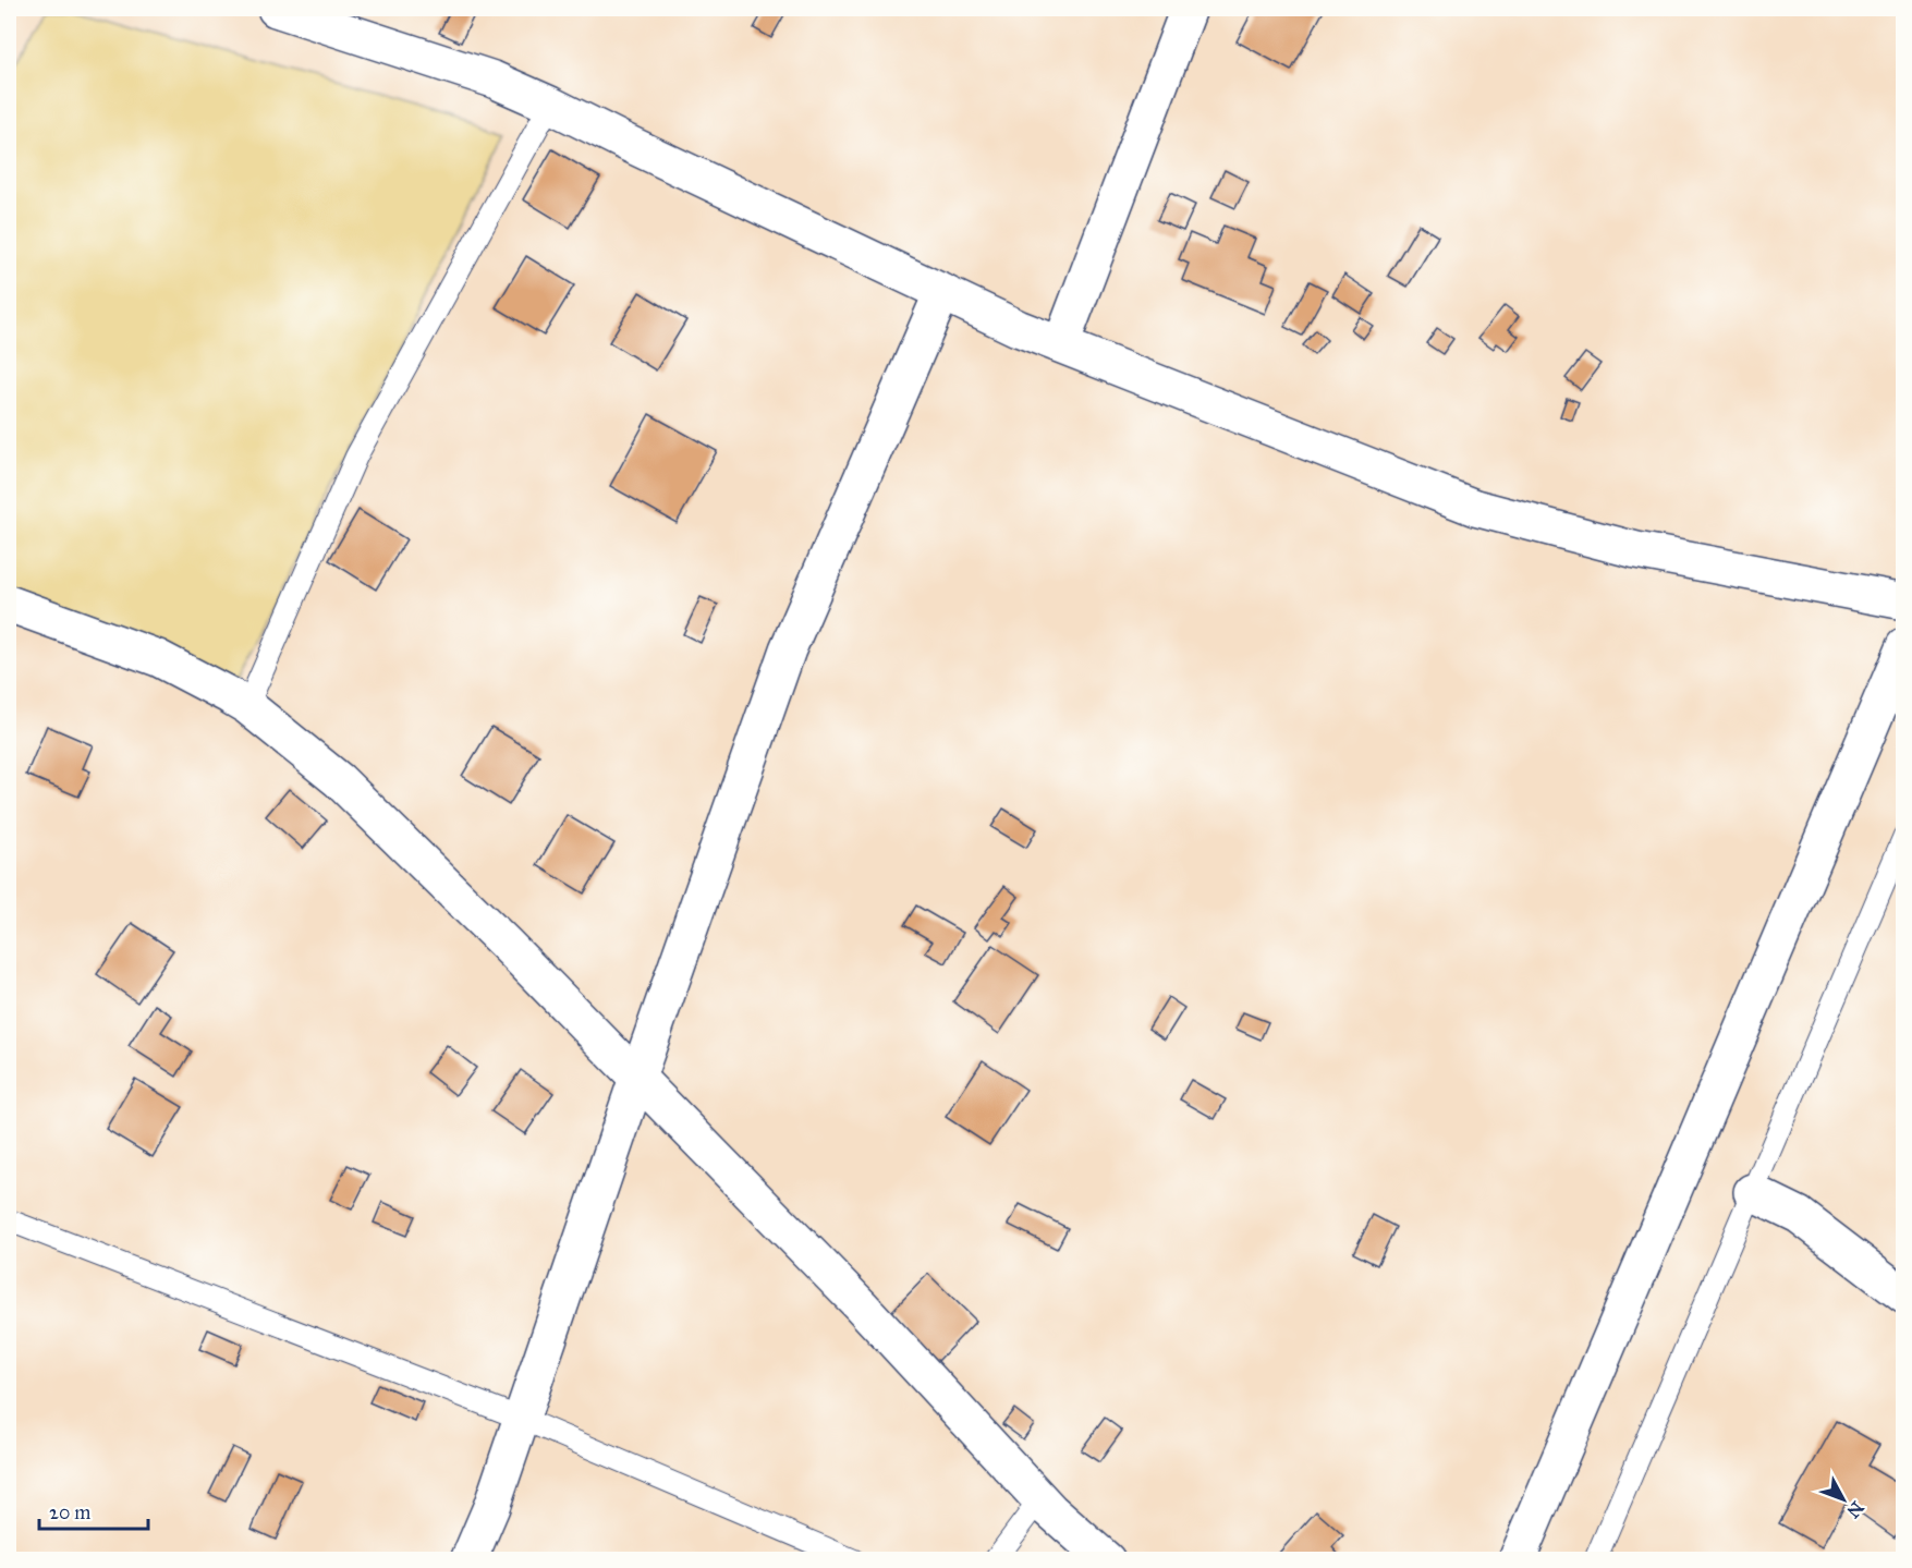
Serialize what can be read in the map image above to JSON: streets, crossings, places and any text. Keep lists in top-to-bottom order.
{
  "scale_bar": "20 m",
  "north": "bottom right"
}
